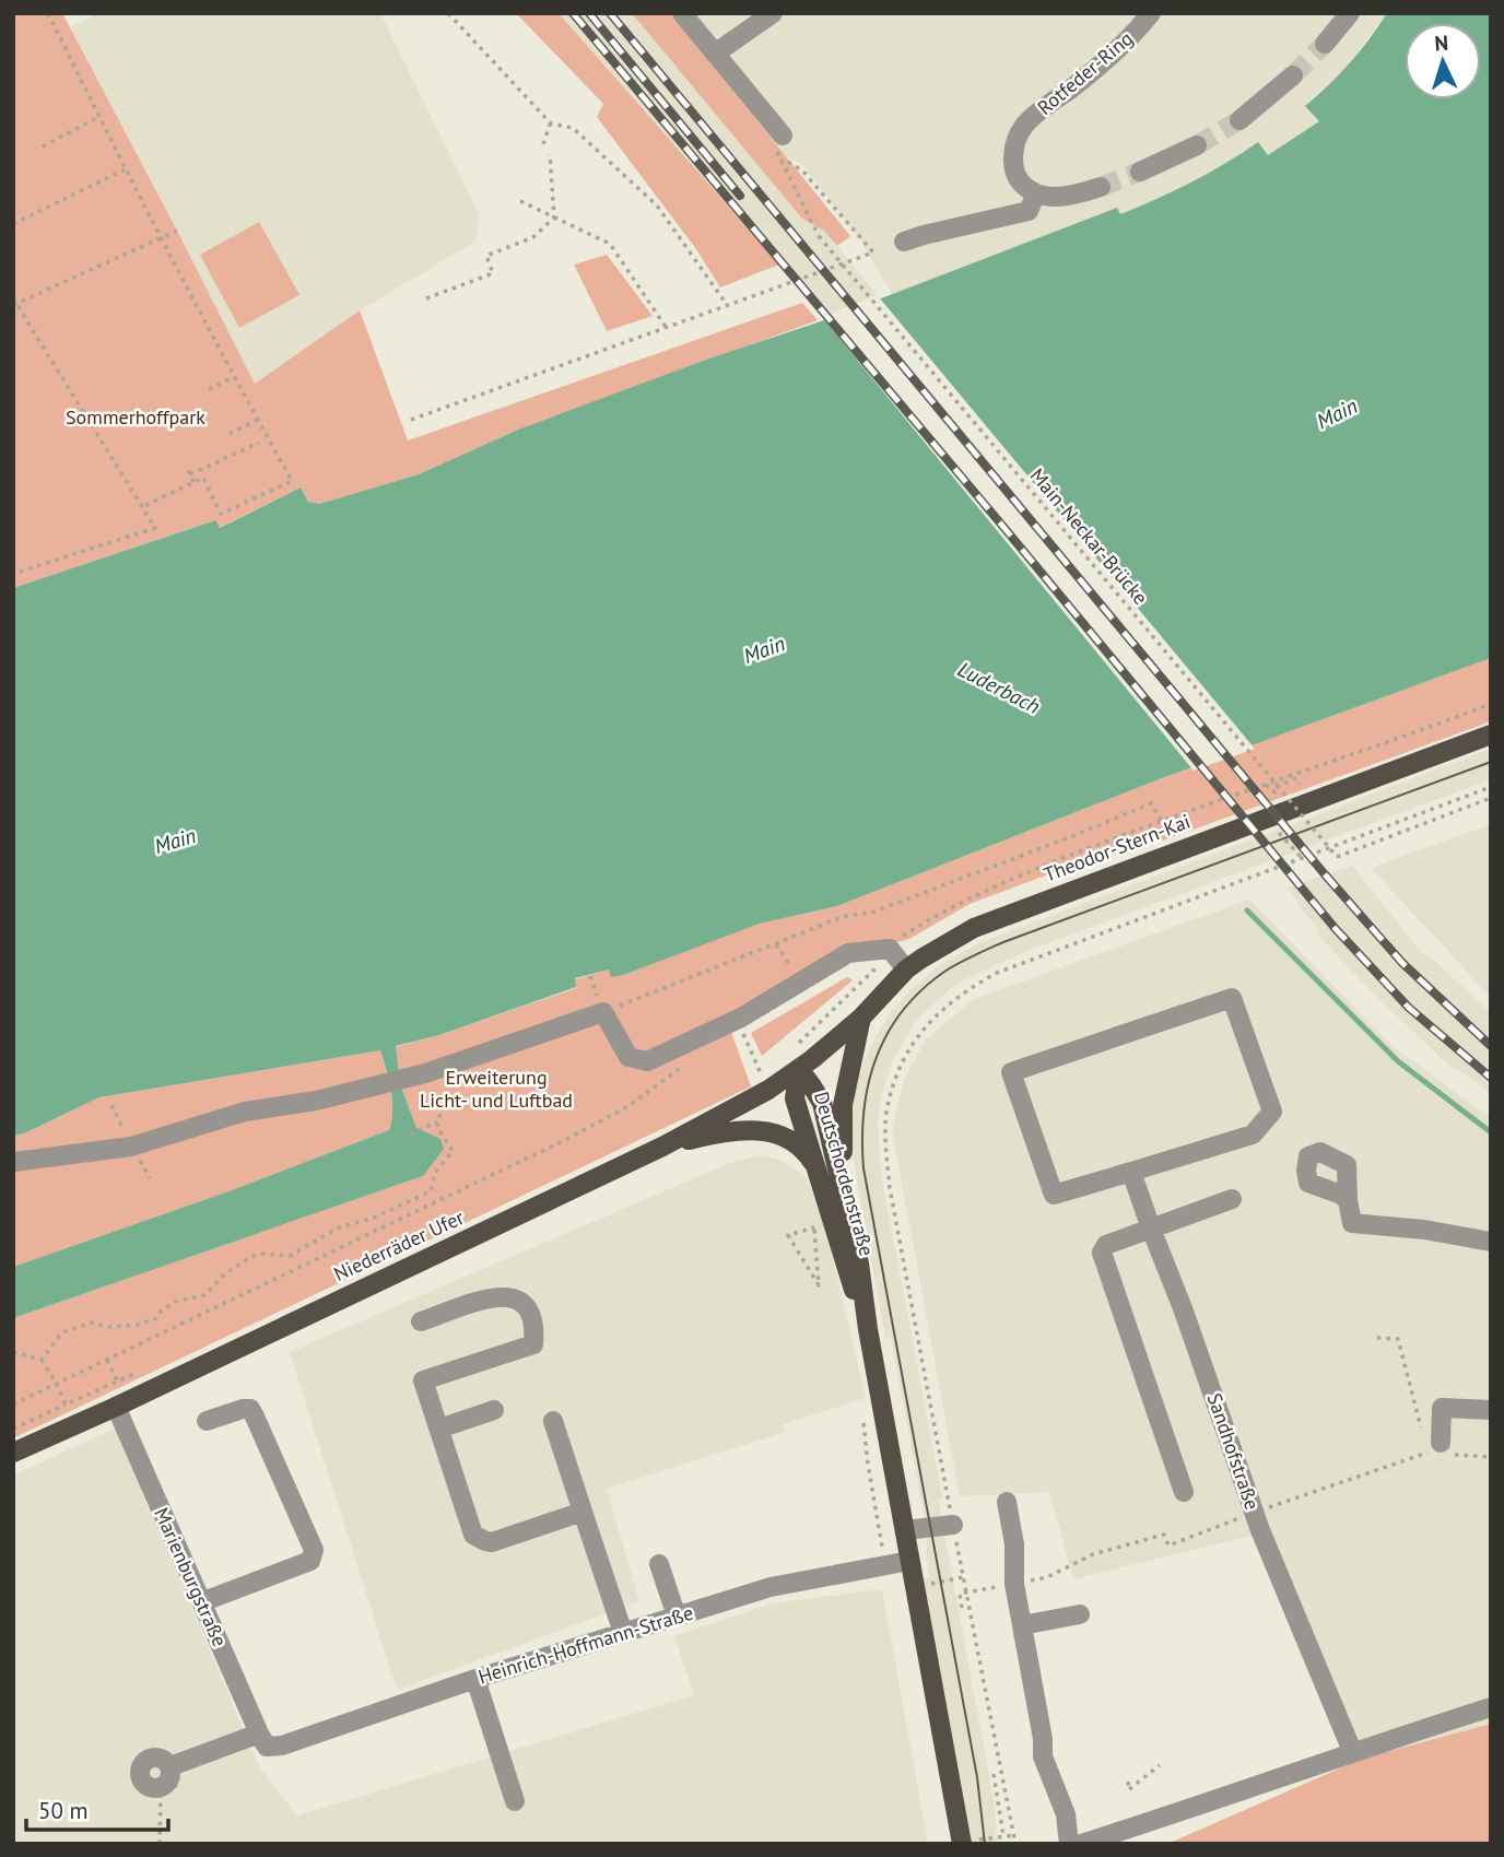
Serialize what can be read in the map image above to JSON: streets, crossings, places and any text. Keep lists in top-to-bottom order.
{
  "streets": {
    "main road": ["Theodor-Stern-Kai", "Deutschordenstraße", "Niederräder Ufer"],
    "street": [
      "Rotfeder-Ring",
      "Sandhofstraße",
      "Marienburgstraße",
      "Heinrich-Hoffmann-Straße"
    ],
    "path": ["Main-Neckar-Brücke"]
  },
  "crossings": [
    ["Theodor-Stern-Kai", "Deutschordenstraße"],
    ["Theodor-Stern-Kai", "Niederräder Ufer"],
    ["Deutschordenstraße", "Niederräder Ufer"],
    ["Deutschordenstraße", "Heinrich-Hoffmann-Straße"],
    ["Niederräder Ufer", "Marienburgstraße"],
    ["Marienburgstraße", "Heinrich-Hoffmann-Straße"]
  ],
  "water": ["Main", "Luderbach"],
  "parks": ["Sommerhoffpark", "Erweiterung Licht- und Luftbad"],
  "scale_bar": "50 m",
  "north": "top"
}
